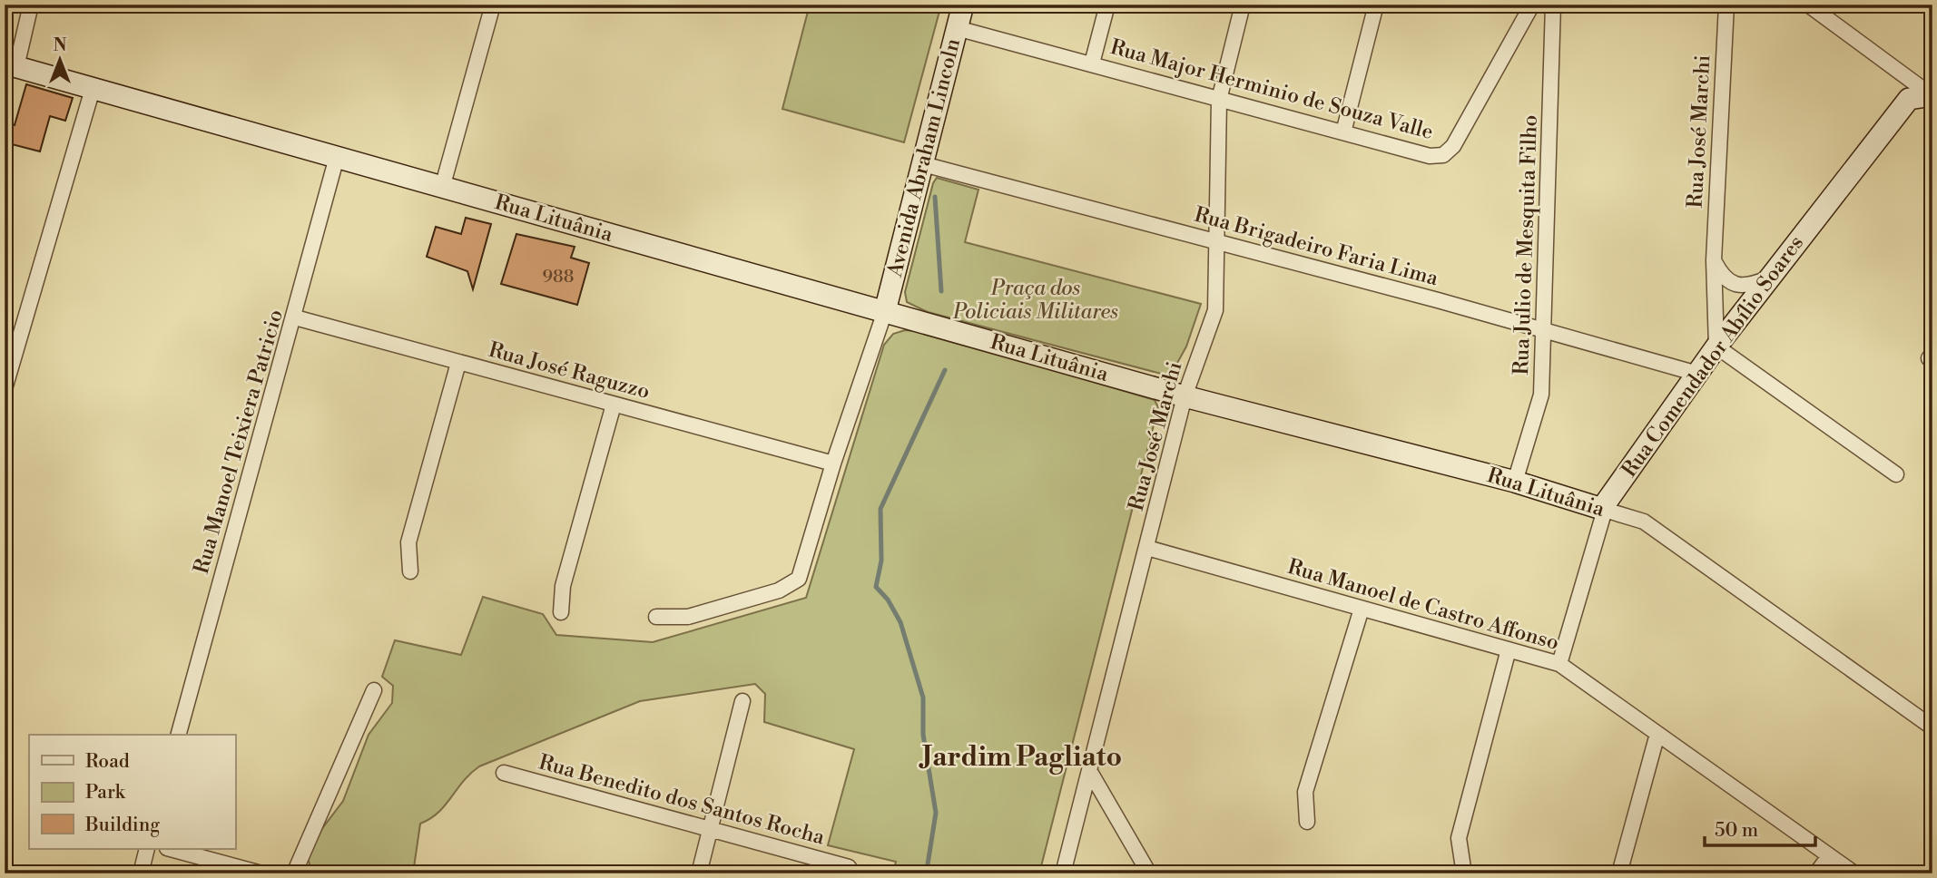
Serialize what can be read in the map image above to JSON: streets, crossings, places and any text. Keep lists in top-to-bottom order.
{
  "streets": {
    "street": [
      "Rua Major Herminio de Souza Valle",
      "Rua José Marchi",
      "Avenida Abraham Lincoln",
      "Rua Lituânia",
      "Rua Julio de Mesquita Filho",
      "Rua Brigadeiro Faria Lima",
      "Rua Comendador Abílio Soares",
      "Rua José Raguzzo",
      "Rua Manoel Teixiera Patricio",
      "Rua Manoel de Castro Affonso",
      "Rua Benedito dos Santos Rocha"
    ]
  },
  "crossings": [
    ["Rua Major Herminio de Souza Valle", "Rua José Marchi"],
    ["Rua Major Herminio de Souza Valle", "Avenida Abraham Lincoln"],
    ["Rua José Marchi", "Rua Lituânia"],
    ["Rua José Marchi", "Rua Brigadeiro Faria Lima"],
    ["Rua José Marchi", "Rua Comendador Abílio Soares"],
    ["Rua José Marchi", "Rua Manoel de Castro Affonso"],
    ["Avenida Abraham Lincoln", "Rua Lituânia"],
    ["Avenida Abraham Lincoln", "Rua Brigadeiro Faria Lima"],
    ["Rua Lituânia", "Rua Julio de Mesquita Filho"],
    ["Rua Lituânia", "Rua Comendador Abílio Soares"],
    ["Rua Lituânia", "Rua Manoel Teixiera Patricio"],
    ["Rua Julio de Mesquita Filho", "Rua Brigadeiro Faria Lima"],
    ["Rua Brigadeiro Faria Lima", "Rua Comendador Abílio Soares"],
    ["Rua Comendador Abílio Soares", "Rua Manoel de Castro Affonso"],
    ["Rua José Raguzzo", "Rua Manoel Teixiera Patricio"]
  ],
  "districts": ["Jardim Pagliato"],
  "parks": ["Praça dos Policiais Militares"],
  "house_numbers": ["988"],
  "legend": ["Road", "Park", "Building"],
  "scale_bar": "50 m",
  "north": "top"
}
